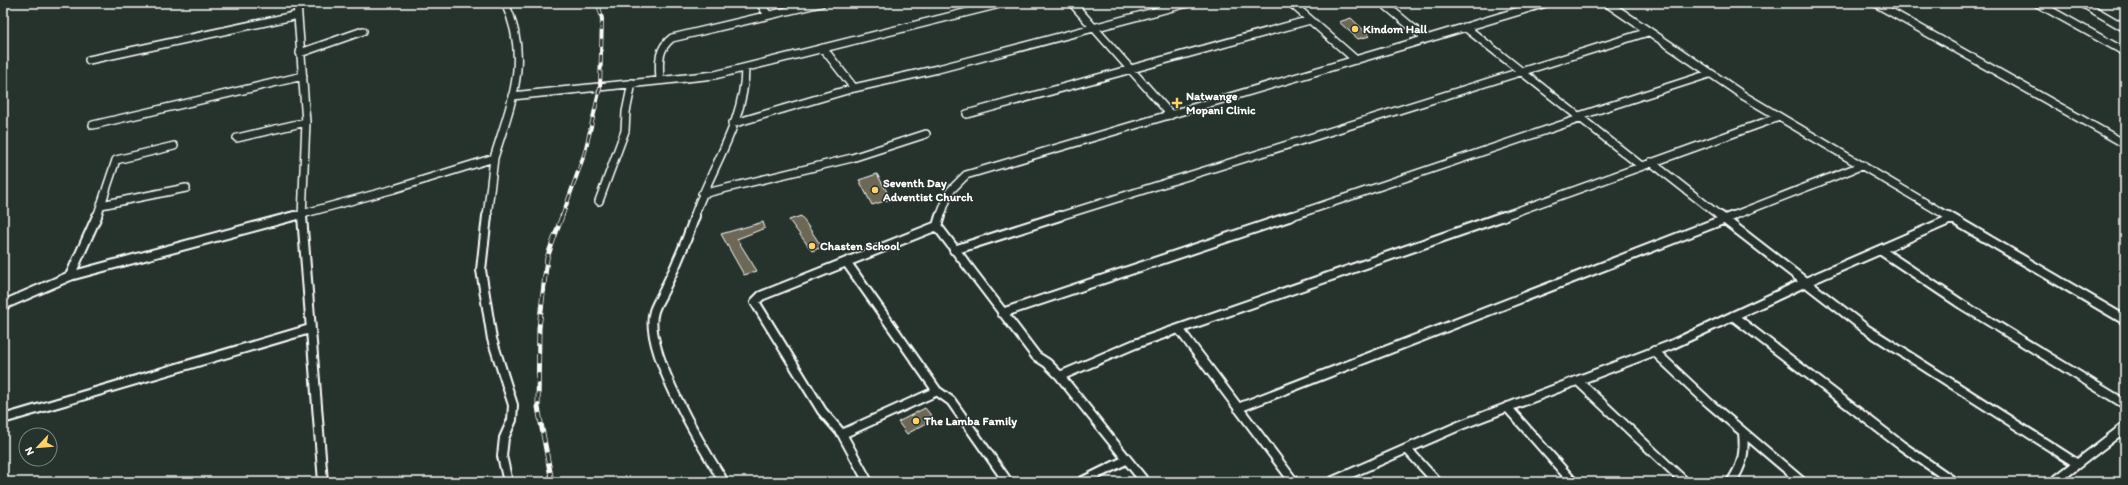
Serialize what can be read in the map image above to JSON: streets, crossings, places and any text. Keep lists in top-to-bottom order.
{
  "places": {
    "other": [
      "Kindom Hall",
      "Seventh Day Adventist Church",
      "Chasten School",
      "The Lamba Family"
    ],
    "health": ["Natwange Mopani Clinic"]
  },
  "north": "bottom left"
}
